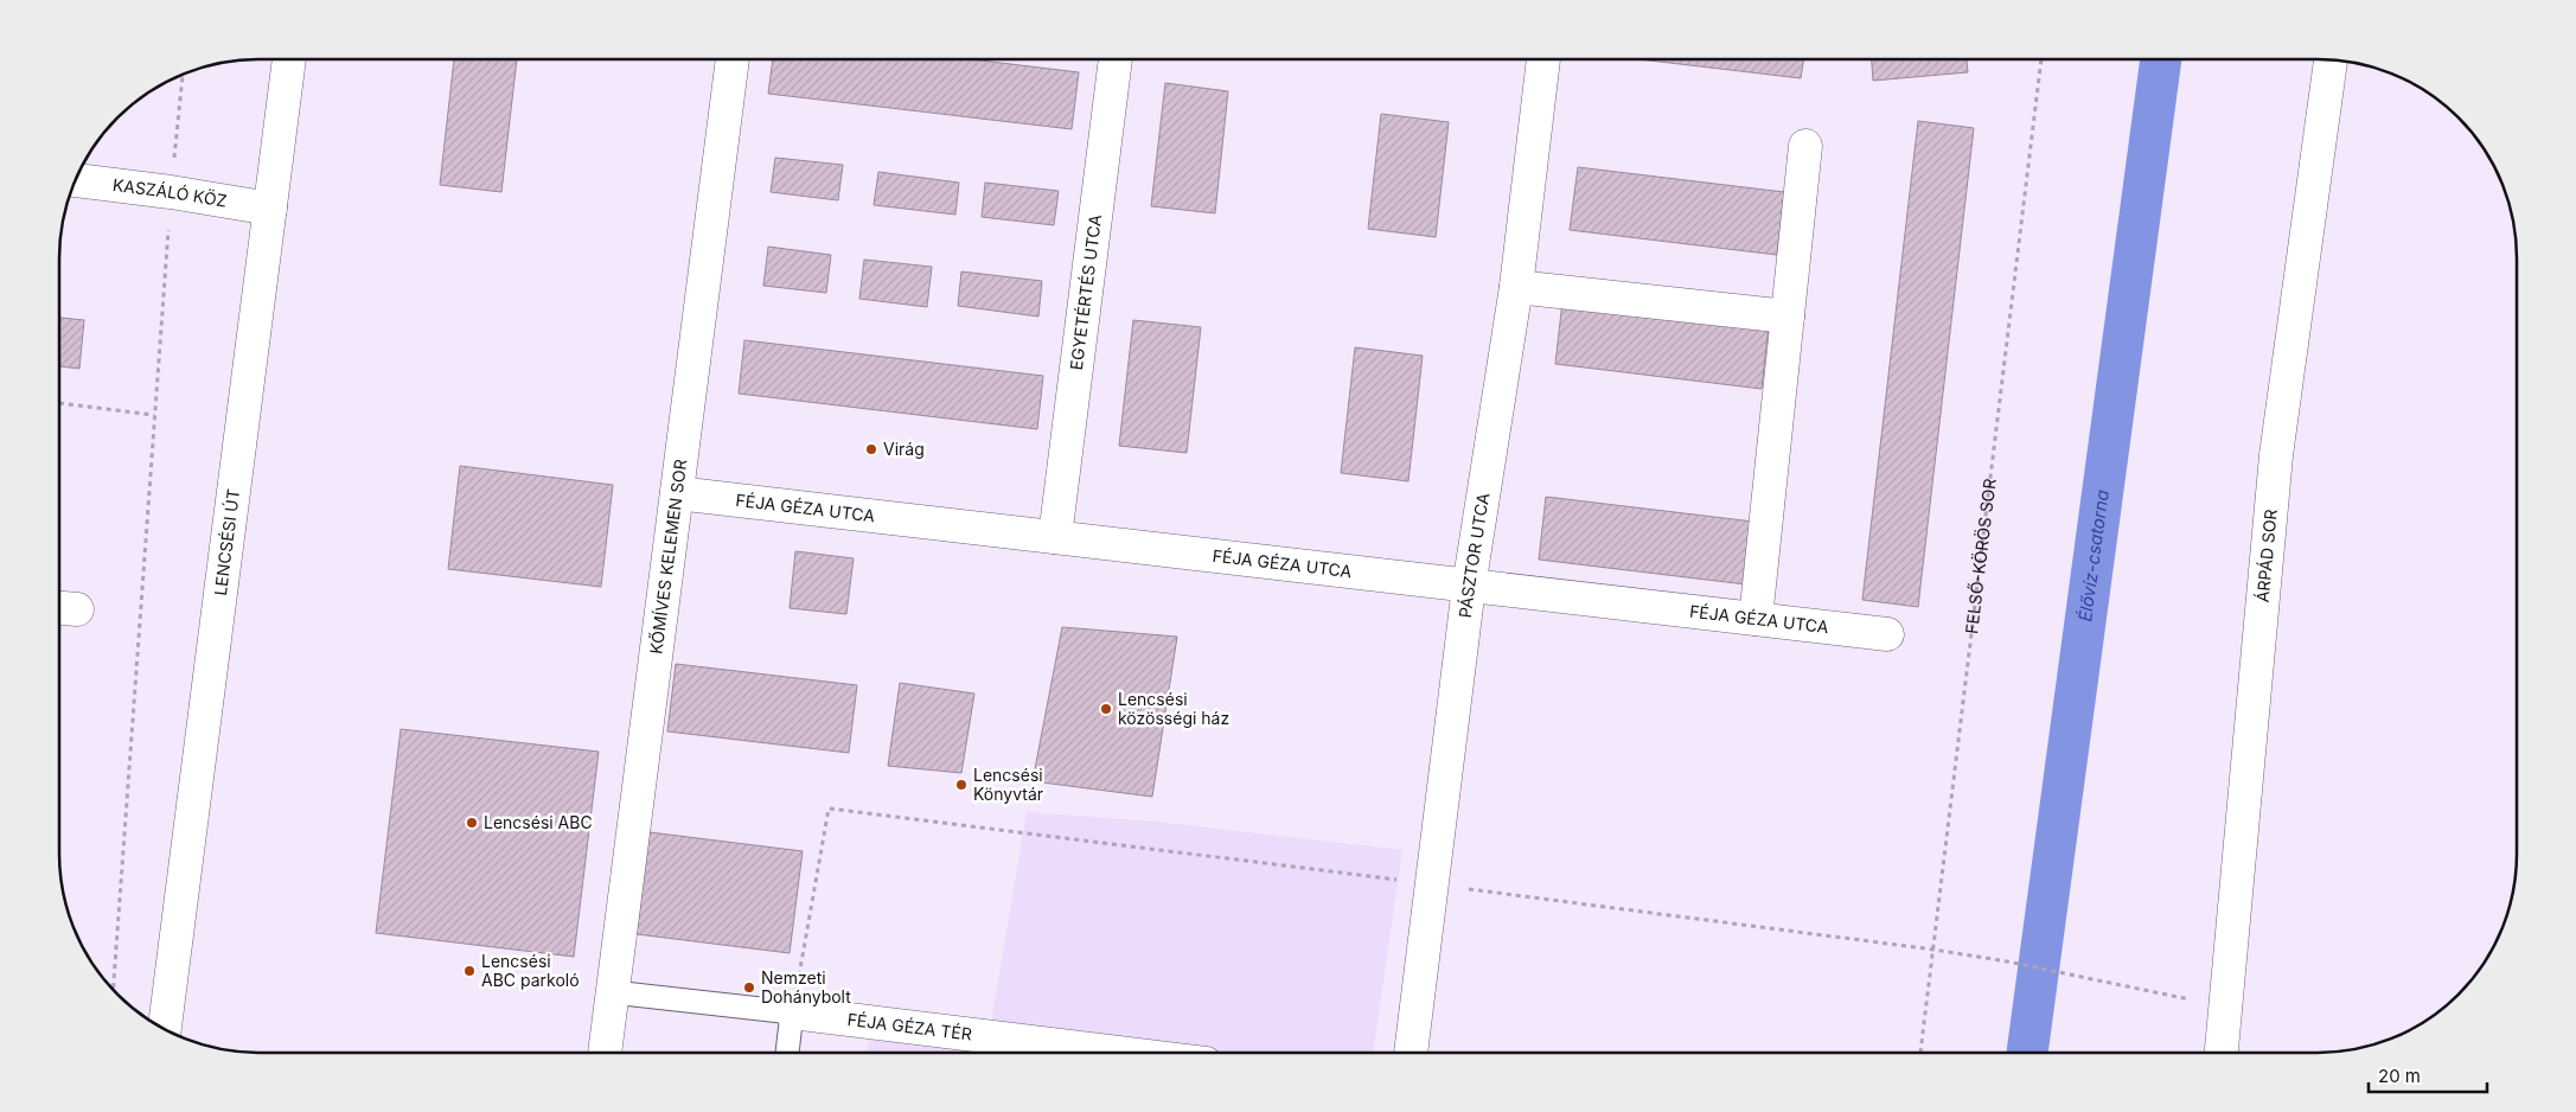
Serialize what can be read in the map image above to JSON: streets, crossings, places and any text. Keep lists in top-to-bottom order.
{
  "streets": {
    "street": [
      "KASZÁLÓ KÖZ",
      "EGYETÉRTÉS UTCA",
      "FÉJA GÉZA UTCA",
      "LENCSÉSI ÚT",
      "KŐMÍVES KELEMEN SOR",
      "PÁSZTOR UTCA",
      "ÁRPÁD SOR",
      "FÉJA GÉZA TÉR"
    ],
    "path": ["FELSŐ-KÖRÖS SOR"]
  },
  "crossings": [
    ["KASZÁLÓ KÖZ", "LENCSÉSI ÚT"],
    ["EGYETÉRTÉS UTCA", "FÉJA GÉZA UTCA"],
    ["FÉJA GÉZA UTCA", "KŐMÍVES KELEMEN SOR"],
    ["FÉJA GÉZA UTCA", "PÁSZTOR UTCA"],
    ["KŐMÍVES KELEMEN SOR", "FÉJA GÉZA TÉR"]
  ],
  "water": ["Élővíz-csatorna"],
  "places": [
    "Virág",
    "Lencsési közösségi ház",
    "Lencsési Könyvtár",
    "Lencsési ABC",
    "Lencsési ABC parkoló",
    "Nemzeti Dohánybolt"
  ],
  "scale_bar": "20 m"
}
